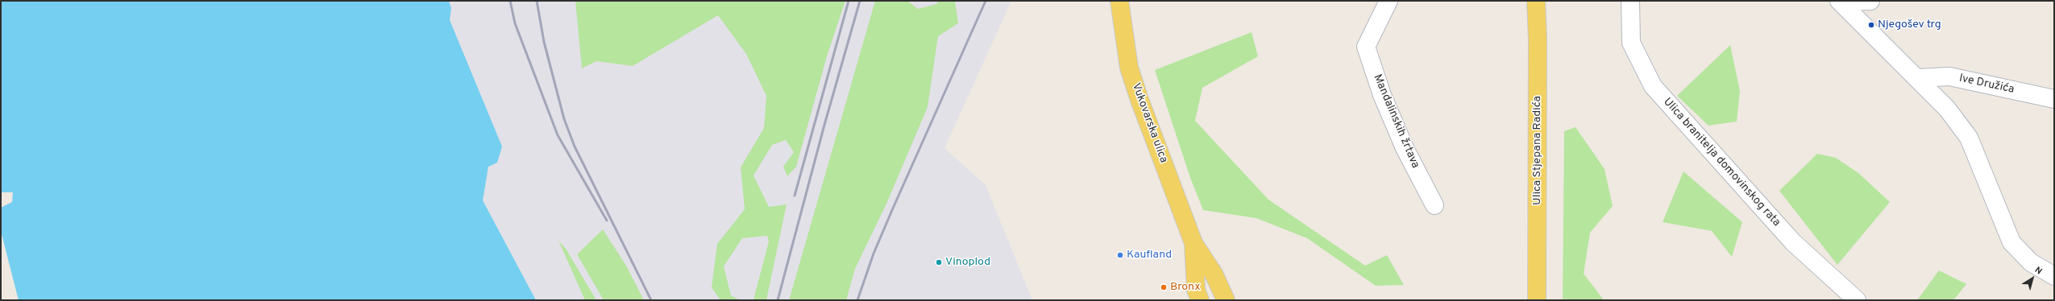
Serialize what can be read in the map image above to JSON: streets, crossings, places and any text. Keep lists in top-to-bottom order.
{
  "streets": {
    "main road": ["Vukovarska ulica", "Ulica Stjepana Radića"],
    "street": ["Ive Družića", "Mandalinskih žrtava", "Ulica branitelja domovinskog rata"]
  },
  "places": [
    "Njegošev trg",
    "Kaufland",
    "Vinoplod",
    "Bronx"
  ],
  "north": "top right"
}
